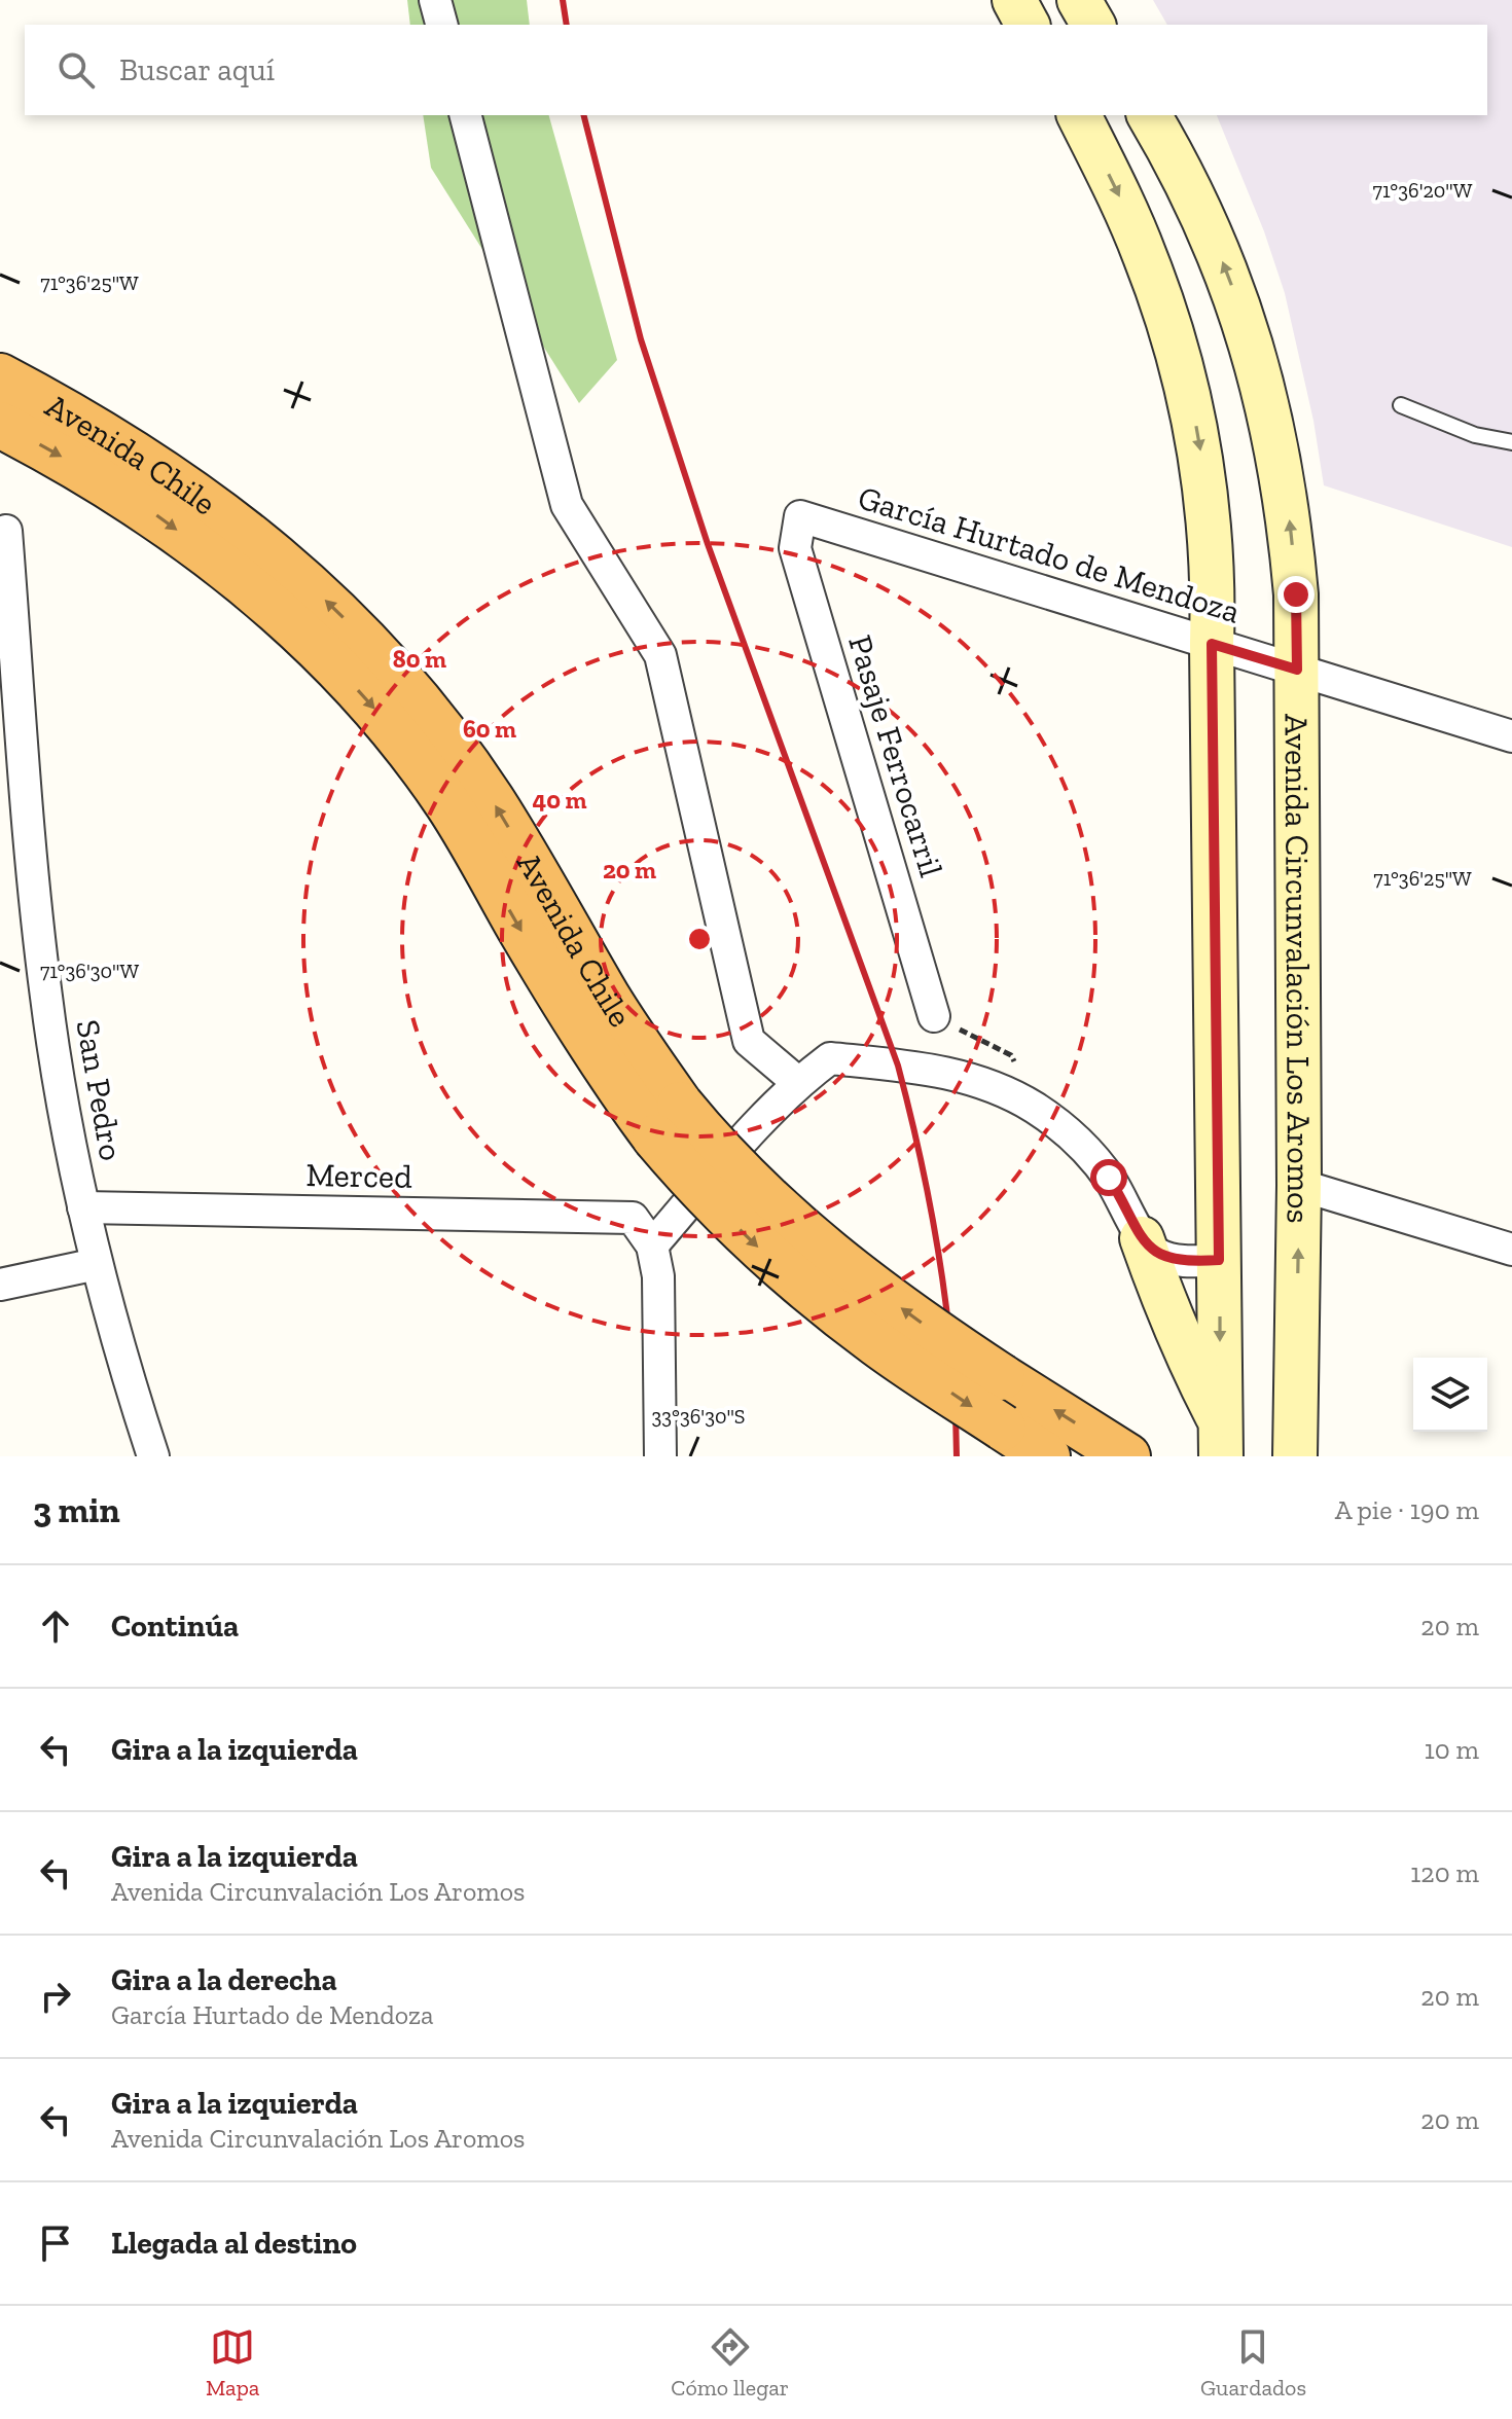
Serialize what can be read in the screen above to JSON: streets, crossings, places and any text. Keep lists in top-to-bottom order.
{
  "streets": {
    "highway": ["Avenida Chile"],
    "main road": ["Avenida Circunvalación Los Aromos"],
    "street": [
      "García Hurtado de Mendoza",
      "Pasaje Ferrocarril",
      "San Pedro",
      "Merced"
    ]
  },
  "crossings": [
    ["García Hurtado de Mendoza", "Pasaje Ferrocarril"],
    ["García Hurtado de Mendoza", "Avenida Circunvalación Los Aromos"],
    ["San Pedro", "Merced"]
  ],
  "page": {
    "search": "Buscar aquí",
    "heading": ["3 min", "A pie · 190 m"],
    "list": [
      ["Continúa", "20 m"],
      ["Gira a la izquierda", "10 m"],
      ["Gira a la izquierda", "Avenida Circunvalación Los Aromos", "120 m"],
      ["Gira a la derecha", "García Hurtado de Mendoza", "20 m"],
      ["Gira a la izquierda", "Avenida Circunvalación Los Aromos", "20 m"],
      "Llegada al destino"
    ],
    "nav": ["Mapa", "Cómo llegar", "Guardados"]
  },
  "coordinates": [
    "71°36'20\"W",
    "71°36'25\"W",
    "71°36'30\"W",
    "33°36'30\"S"
  ],
  "rings": [
    "80 m",
    "60 m",
    "40 m",
    "20 m"
  ]
}
